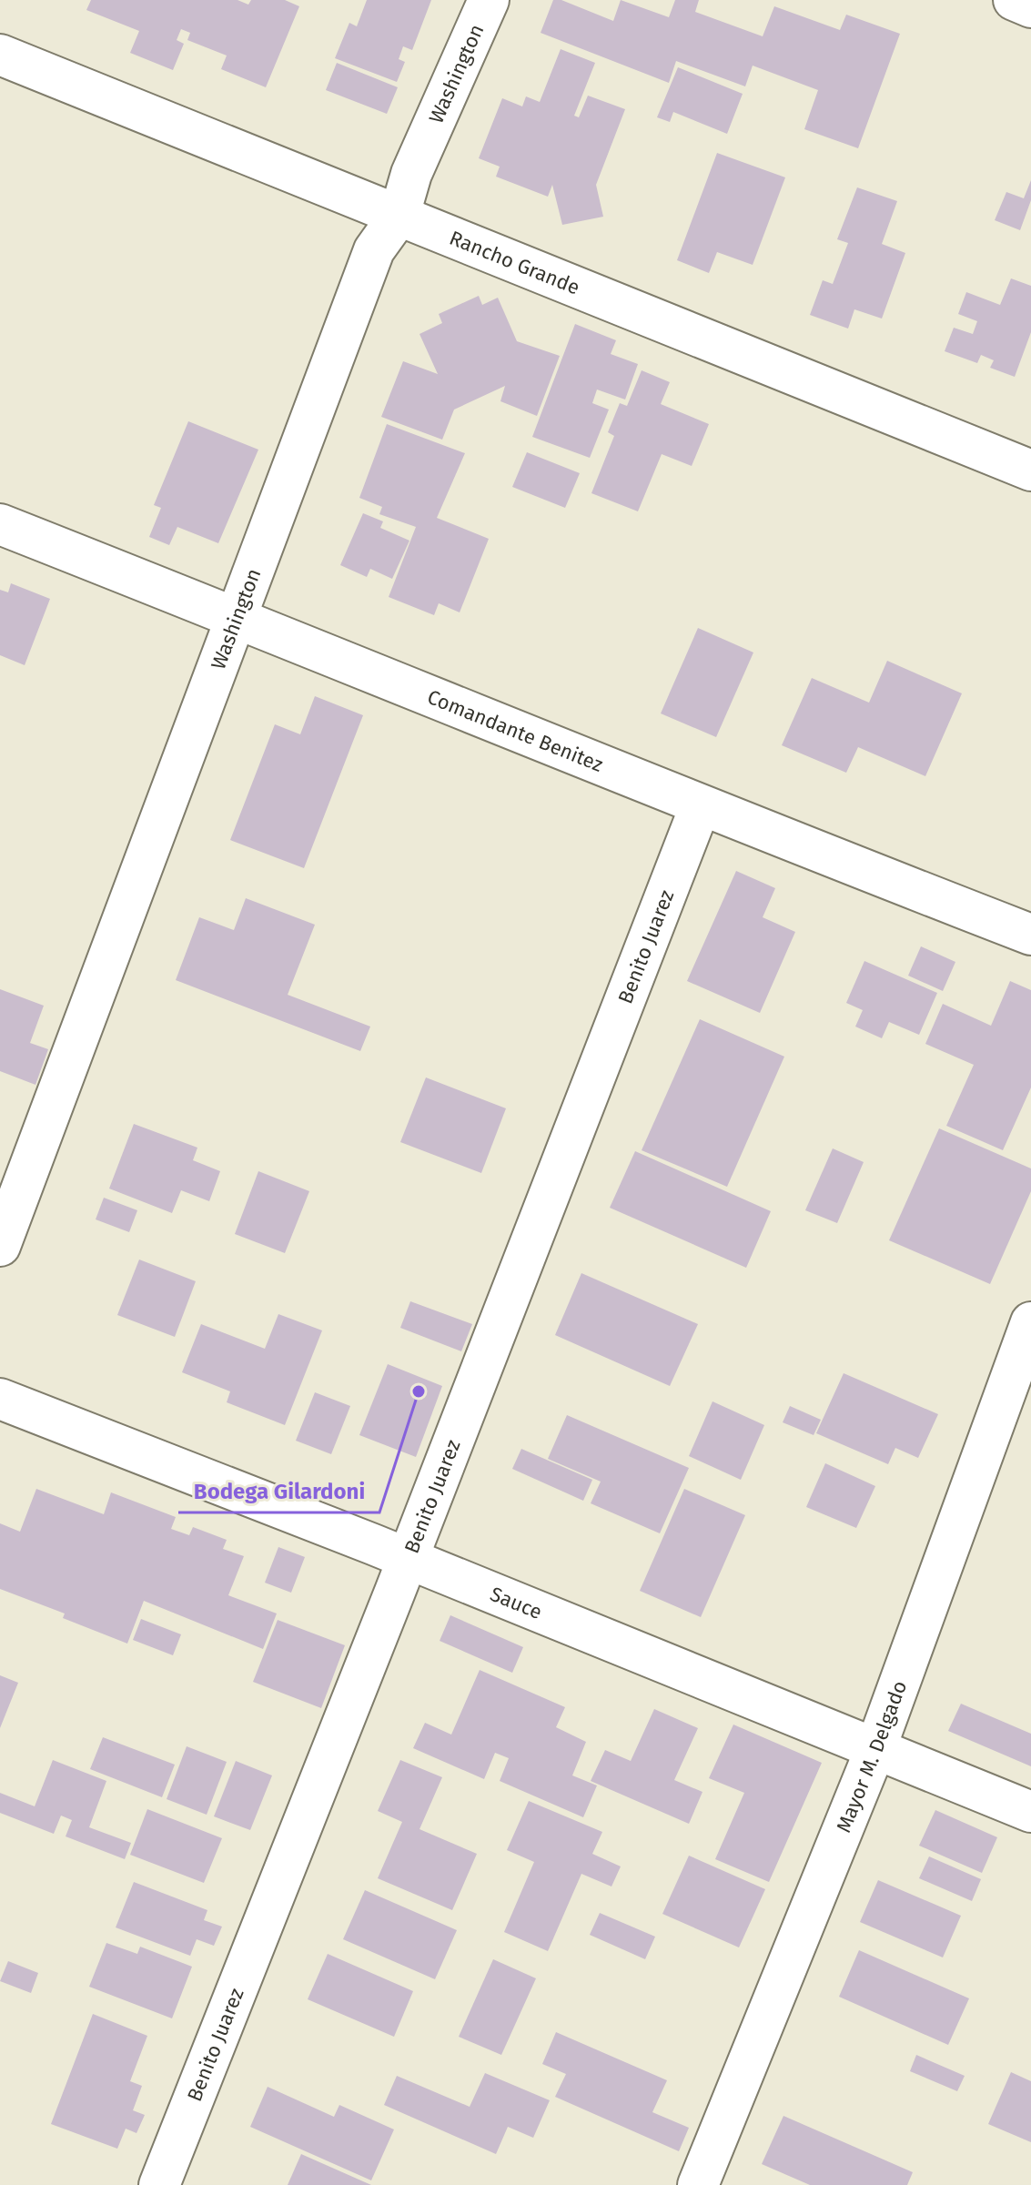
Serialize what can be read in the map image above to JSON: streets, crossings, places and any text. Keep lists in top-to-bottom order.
{
  "streets": {
    "street": [
      "Washington",
      "Rancho Grande",
      "Comandante Benitez",
      "Benito Juarez",
      "Sauce",
      "Mayor M. Delgado"
    ]
  },
  "crossings": [
    ["Washington", "Rancho Grande"],
    ["Washington", "Comandante Benitez"],
    ["Comandante Benitez", "Benito Juarez"],
    ["Benito Juarez", "Sauce"],
    ["Sauce", "Mayor M. Delgado"]
  ],
  "places": ["Bodega Gilardoni"]
}
